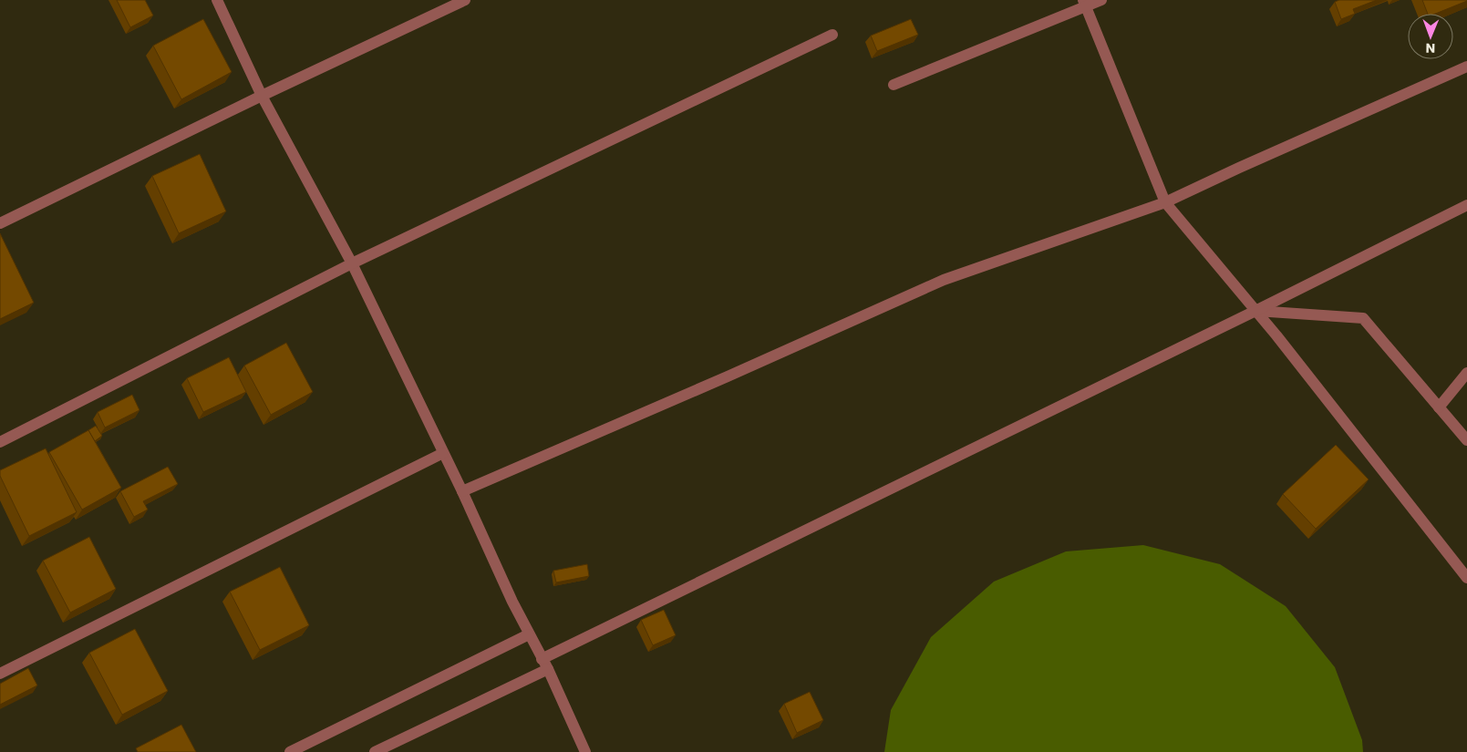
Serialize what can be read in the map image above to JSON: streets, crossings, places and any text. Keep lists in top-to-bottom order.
{
  "north": "bottom"
}
